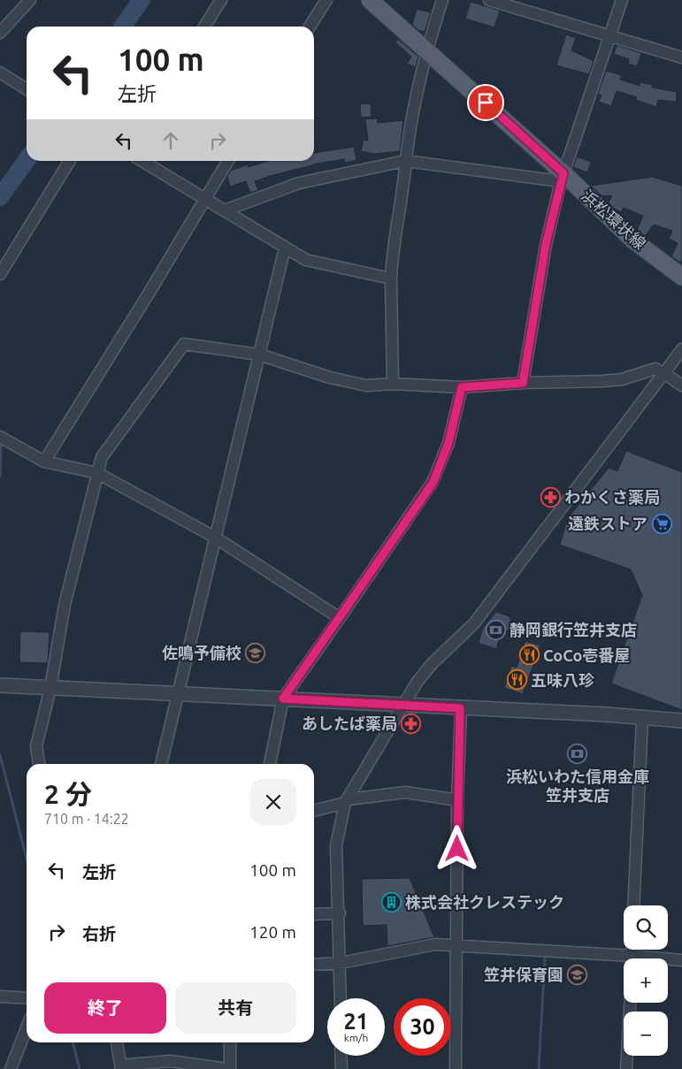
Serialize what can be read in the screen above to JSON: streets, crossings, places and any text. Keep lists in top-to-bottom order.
{
  "streets": {
    "main road": ["浜松環状線"]
  },
  "places": {
    "pharmacy": ["わかくさ薬局", "あしたば薬局"],
    "supermarket": ["遠鉄ストア"],
    "bank": ["静岡銀行笠井支店", "浜松いわた信用金庫 笠井支店"],
    "school or university": ["佐鳴予備校", "笠井保育園"],
    "restaurant": ["CoCo壱番屋", "五味八珍"],
    "building": ["株式会社クレステック"]
  },
  "page": {
    "turn": ["100 m", "左折"],
    "heading": ["2 分", "710 m · 14:22"],
    "list": [
      {
        "name": "左折",
        "value": "100 m"
      },
      {
        "name": "右折",
        "value": "120 m"
      }
    ],
    "map_buttons": ["+", "−"],
    "buttons": ["終了", "共有"],
    "speed": "21 km/h",
    "limit": "30"
  }
}
